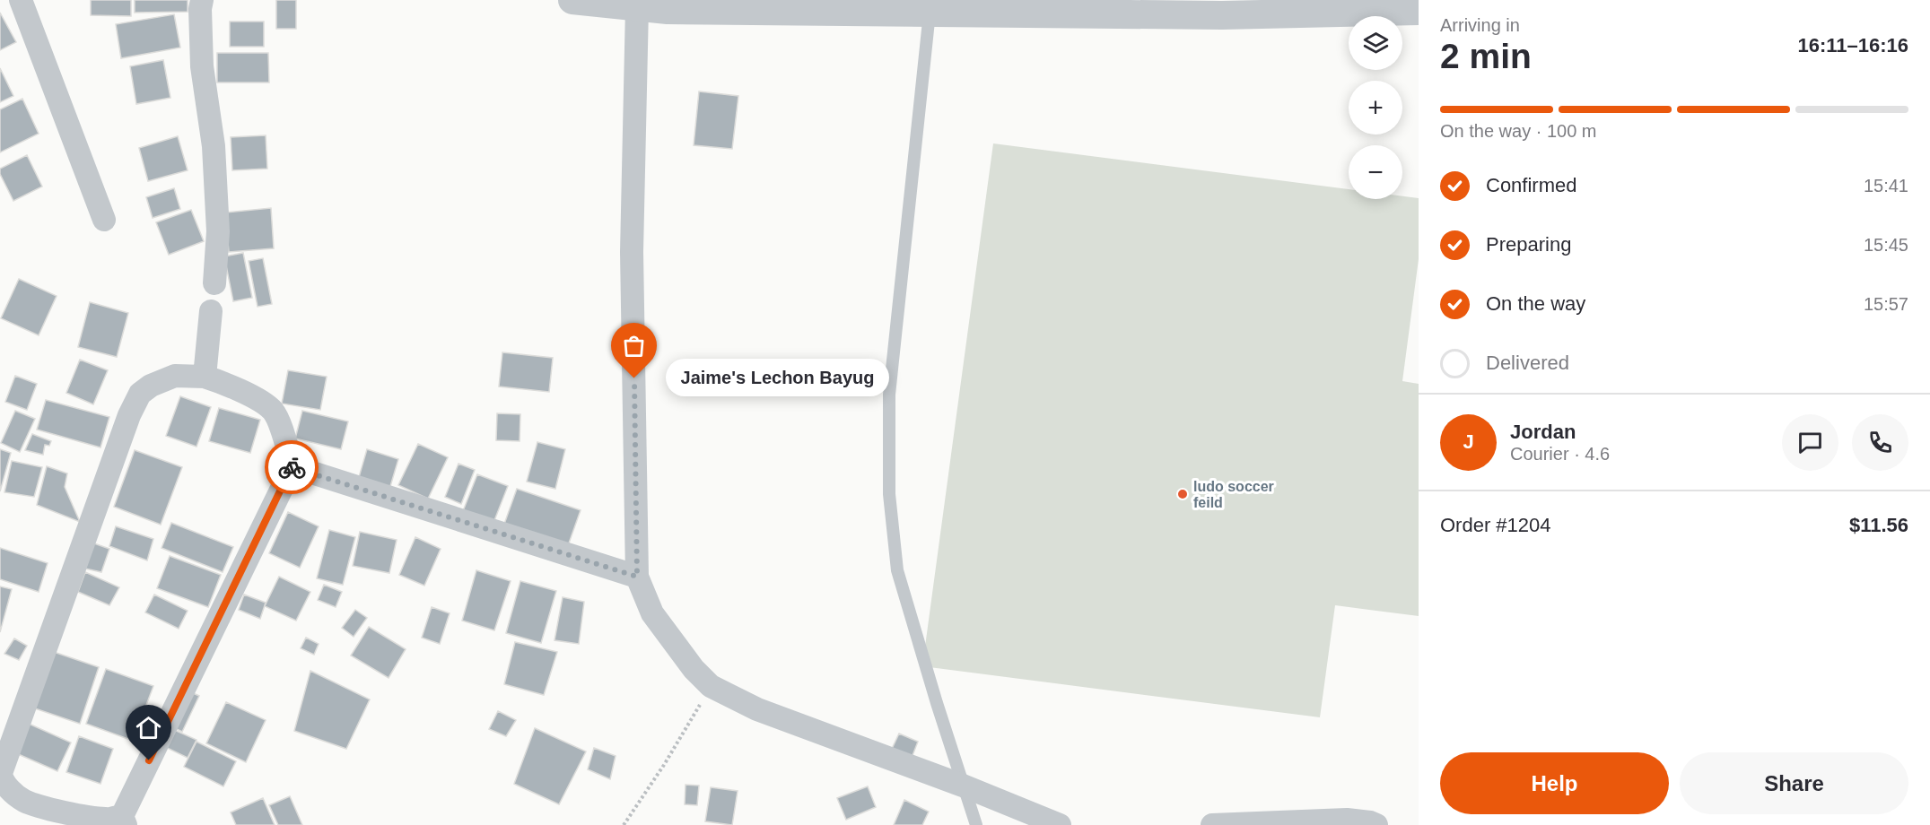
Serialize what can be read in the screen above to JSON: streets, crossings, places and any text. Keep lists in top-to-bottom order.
{
  "places": ["Jaime's Lechon Bayug", "ludo soccer feild"],
  "page": {
    "heading": ["2 min", "Arriving in", "16:11–16:16"],
    "panel": [
      "Jordan",
      "Courier · 4.6",
      "Order #1204",
      "$11.56"
    ],
    "map_buttons": ["+", "−"],
    "bar": "On the way · 100 m",
    "list": [
      ["Confirmed", "15:41"],
      ["Preparing", "15:45"],
      ["On the way", "15:57"],
      "Delivered"
    ],
    "bubble": "Jaime's Lechon Bayug",
    "round": "J",
    "buttons": ["Help", "Share"]
  }
}
